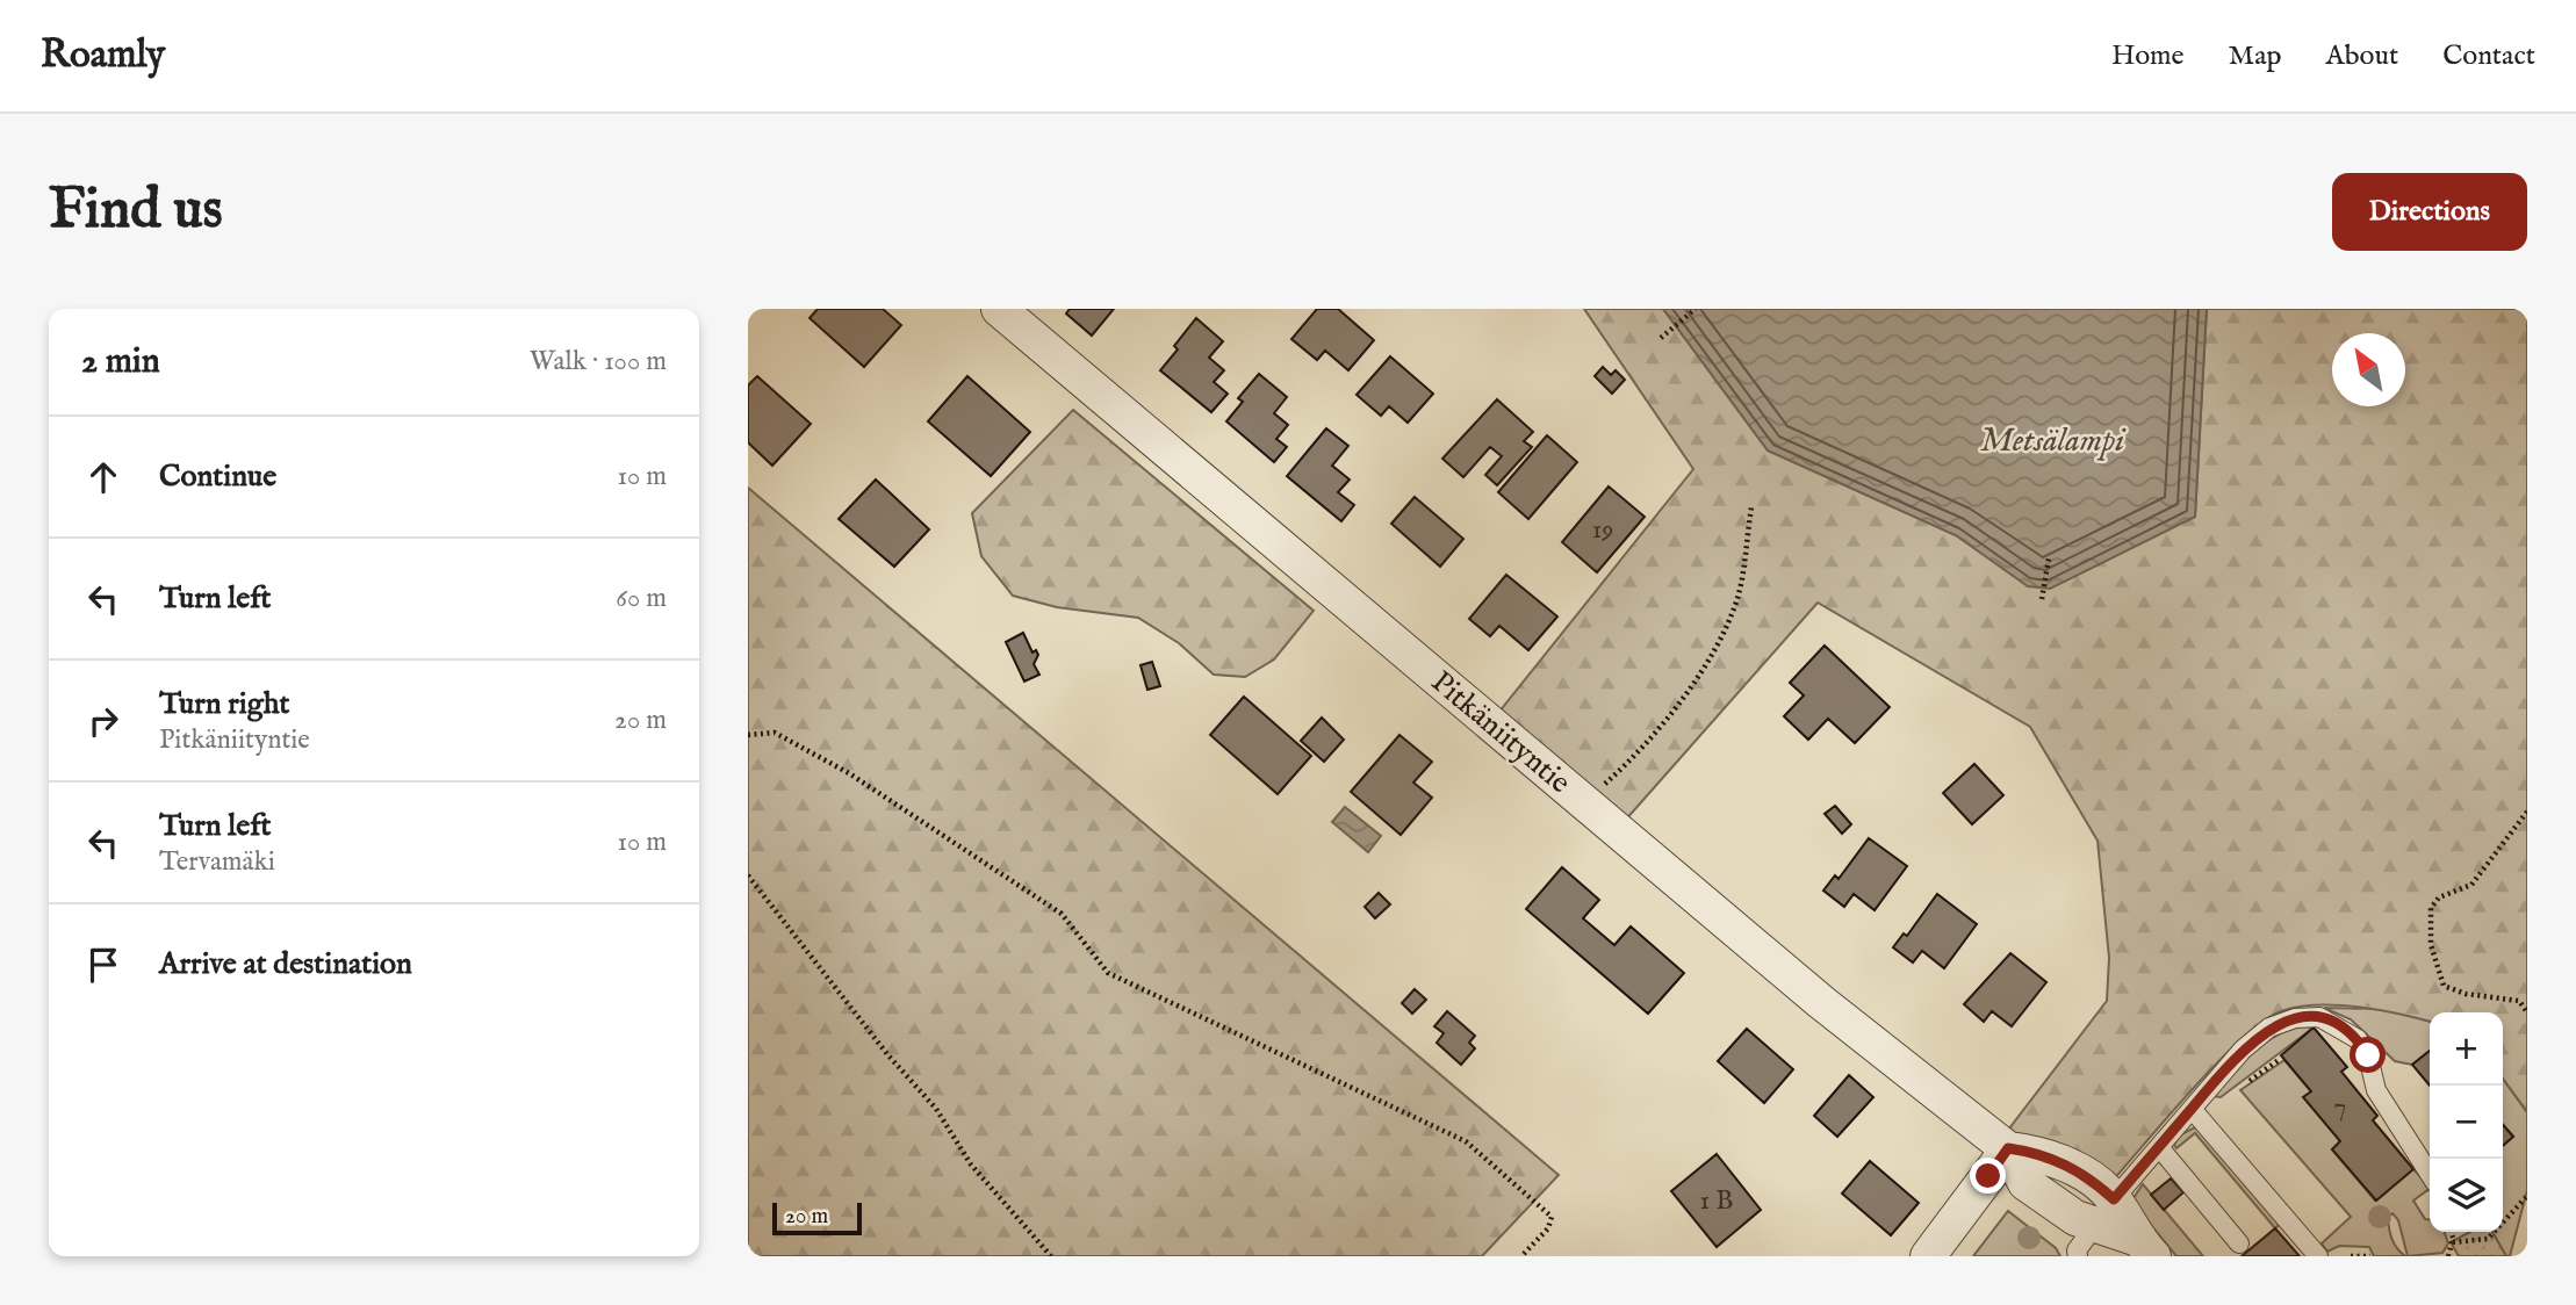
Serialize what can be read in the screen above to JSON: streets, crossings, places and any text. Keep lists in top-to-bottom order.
{
  "streets": {
    "street": ["Pitkäniityntie"]
  },
  "water": ["Metsälampi"],
  "house_numbers": ["19", "7", "1 B"],
  "scale_bar": "20 m",
  "north": "top left",
  "page": {
    "header": "Roamly",
    "nav": [
      "Home",
      "Map",
      "About",
      "Contact"
    ],
    "buttons": "Directions",
    "title": "Find us",
    "heading": ["2 min", "Walk · 100 m"],
    "list": [
      ["Continue", "10 m"],
      ["Turn left", "60 m"],
      ["Turn right", "Pitkäniityntie", "20 m"],
      ["Turn left", "Tervamäki", "10 m"],
      "Arrive at destination"
    ],
    "map_buttons": ["+", "−"],
    "scale": "20 m"
  }
}
